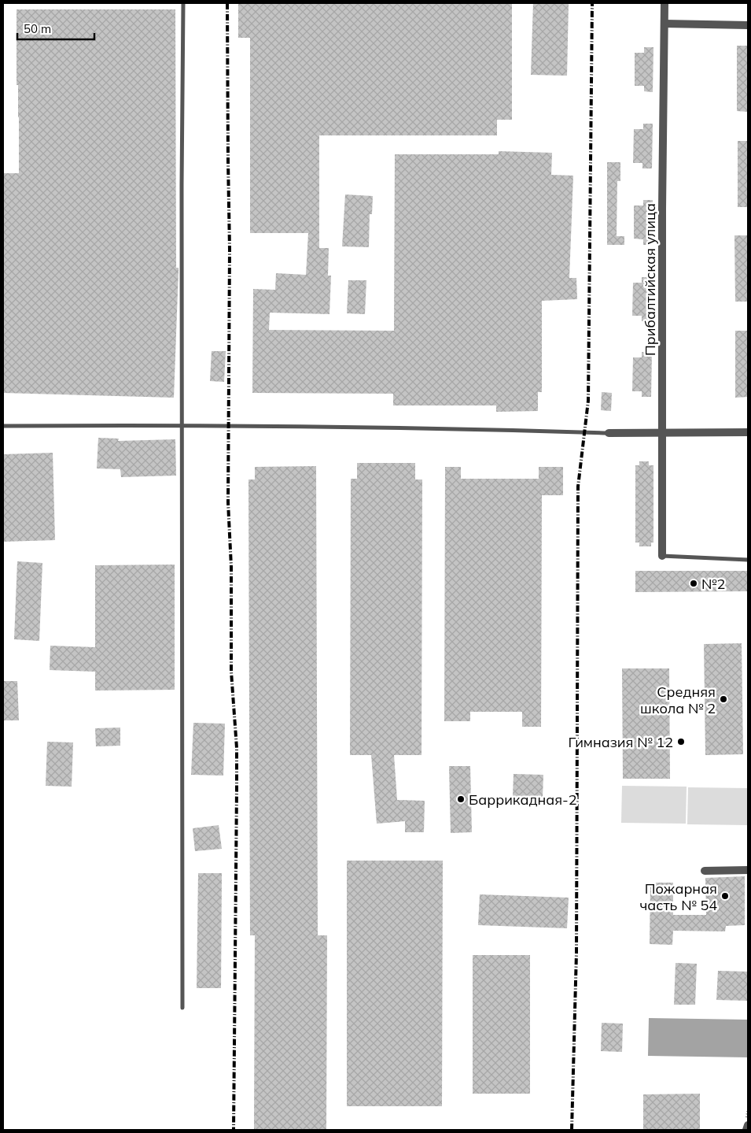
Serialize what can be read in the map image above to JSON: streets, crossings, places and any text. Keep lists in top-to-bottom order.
{
  "streets": {
    "street": ["Прибалтийская улица"]
  },
  "places": [
    "№2",
    "Средняя школа № 2",
    "Гимназия № 12",
    "Баррикадная-2",
    "Пожарная часть № 54"
  ],
  "scale_bar": "50 m"
}
